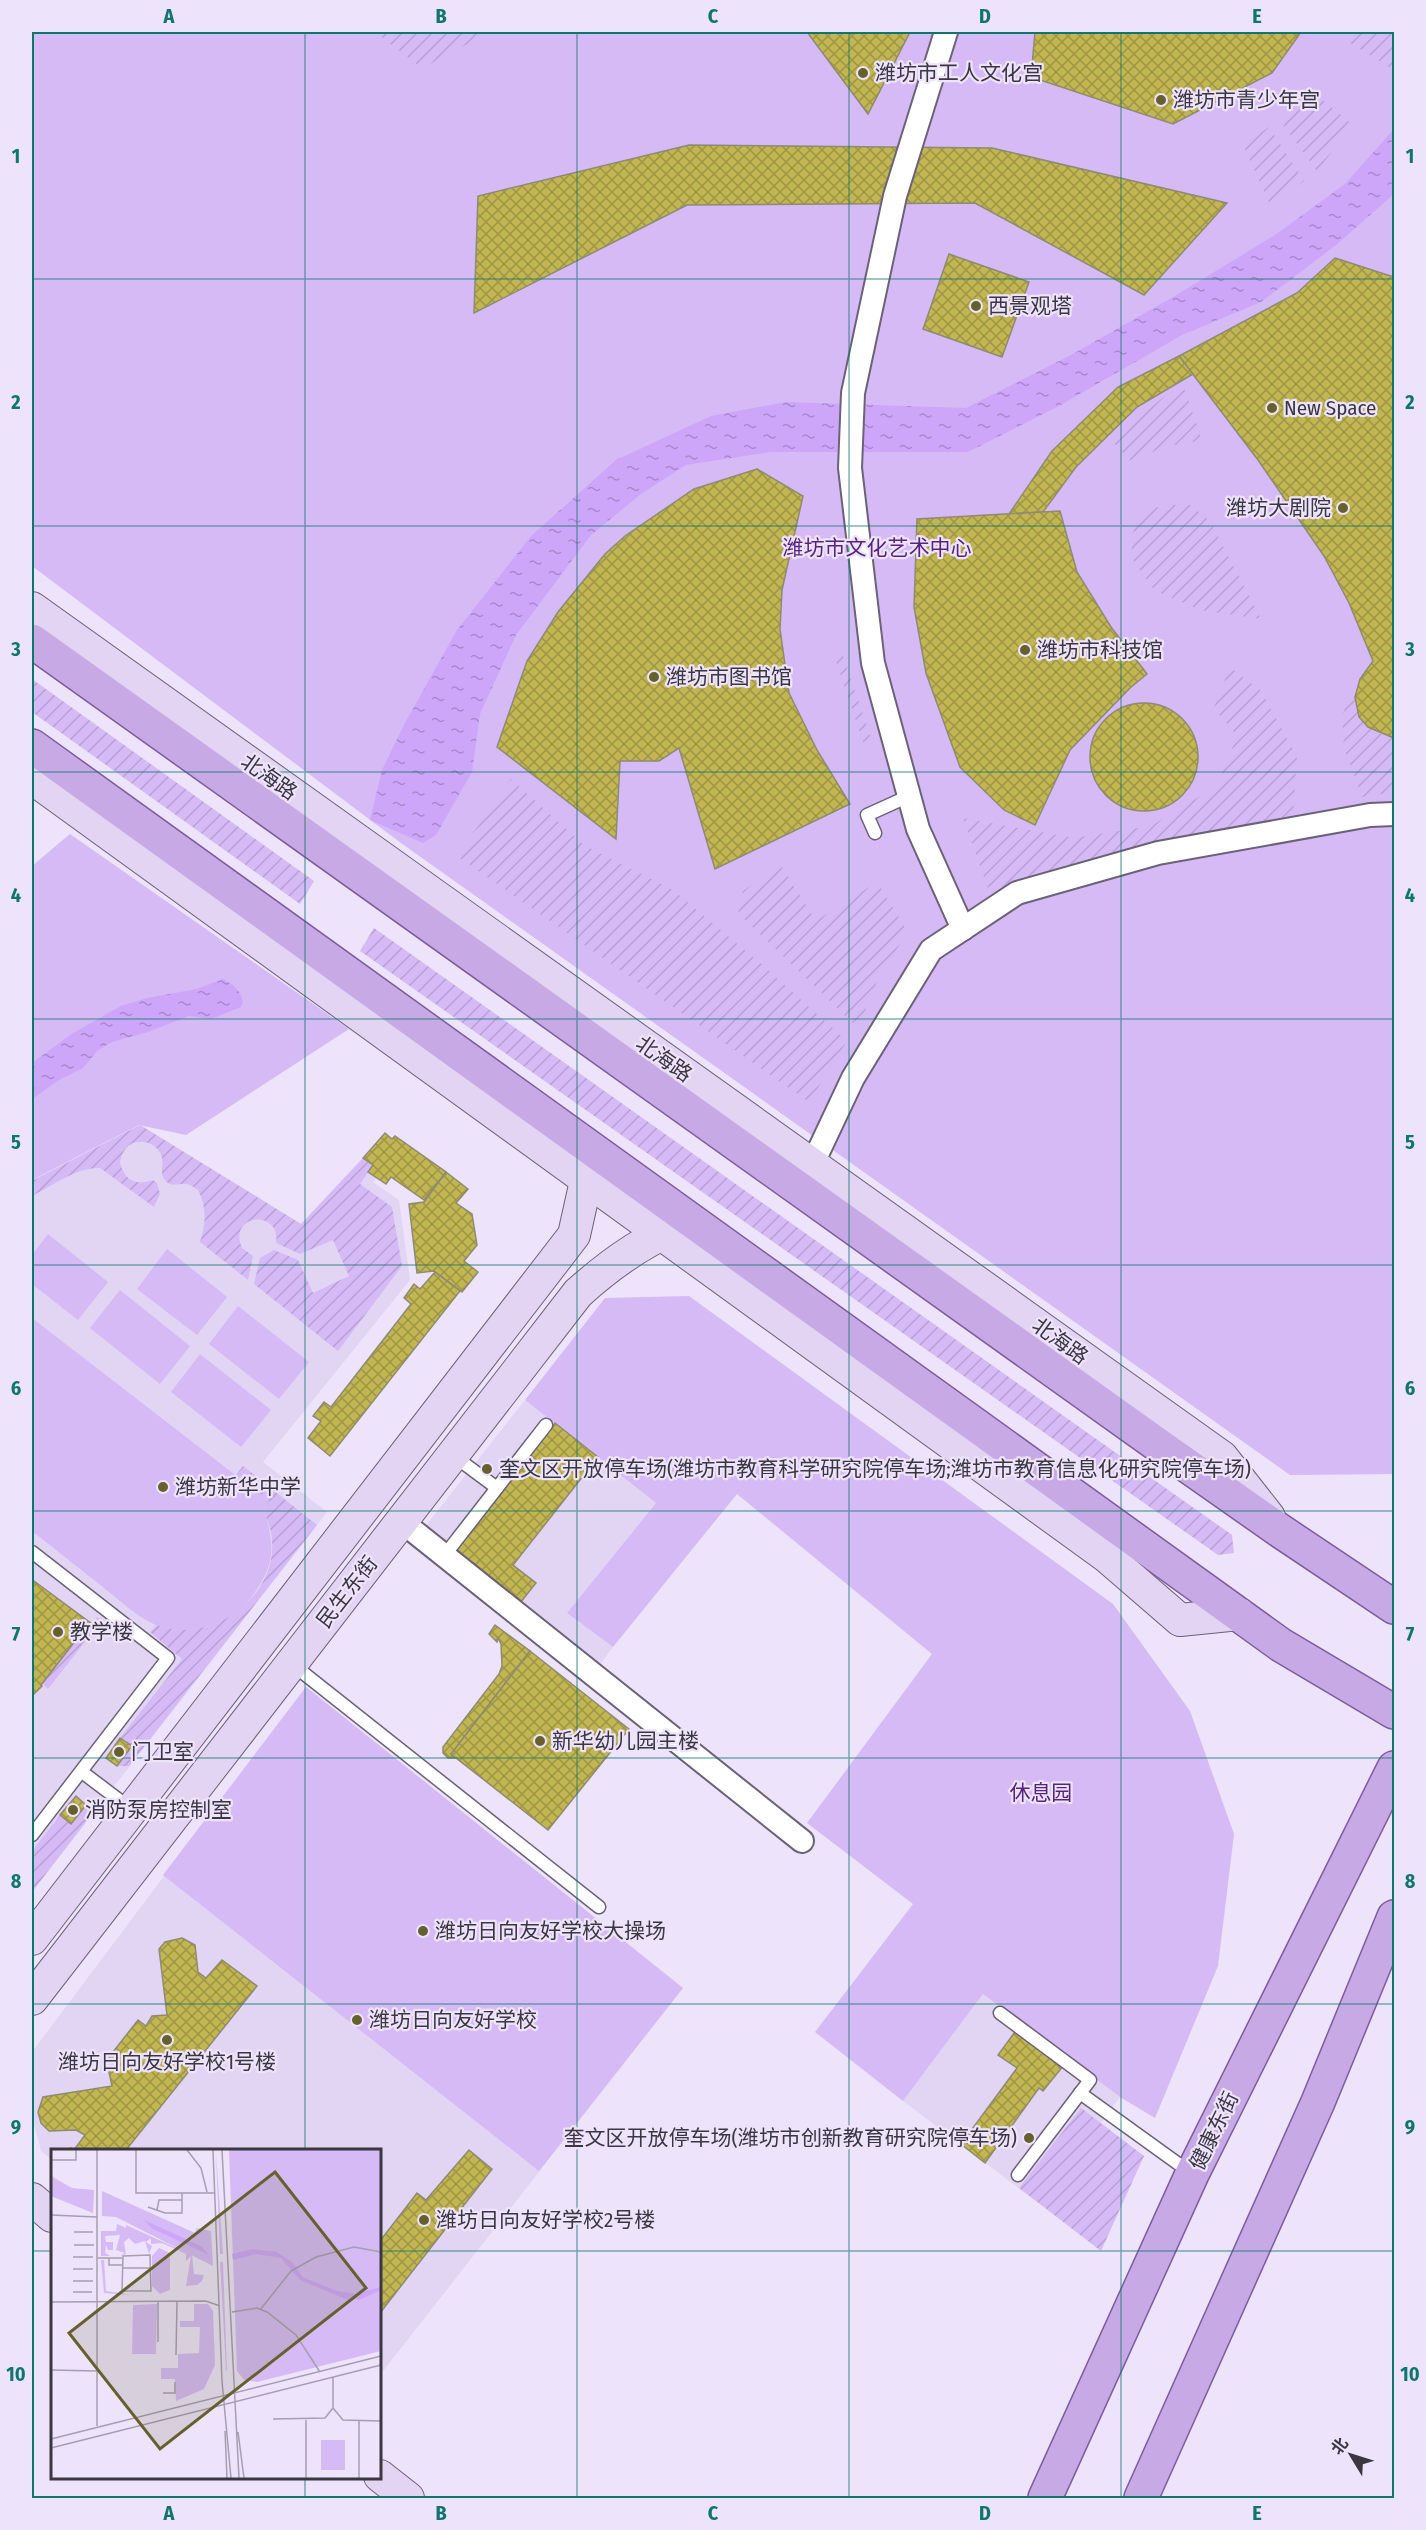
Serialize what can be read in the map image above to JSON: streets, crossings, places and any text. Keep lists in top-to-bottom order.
{
  "streets": {
    "main road": ["北海路", "健康东街"],
    "street": ["民生东街"]
  },
  "parks": ["潍坊市文化艺术中心", "休息园"],
  "places": [
    "潍坊市工人文化宫",
    "潍坊市青少年宫",
    "西景观塔",
    "New Space",
    "潍坊大剧院",
    "潍坊市科技馆",
    "潍坊市图书馆",
    "奎文区开放停车场(潍坊市教育科学研究院停车场;潍坊市教育信息化研究院停车场)",
    "潍坊新华中学",
    "教学楼",
    "新华幼儿园主楼",
    "门卫室",
    "消防泵房控制室",
    "潍坊日向友好学校大操场",
    "潍坊日向友好学校",
    "潍坊日向友好学校1号楼",
    "奎文区开放停车场(潍坊市创新教育研究院停车场)",
    "潍坊日向友好学校2号楼"
  ],
  "north": "top left",
  "grid": {
    "columns": [
      "A",
      "B",
      "C",
      "D",
      "E"
    ],
    "rows": [
      "1",
      "2",
      "3",
      "4",
      "5",
      "6",
      "7",
      "8",
      "9",
      "10"
    ]
  }
}
